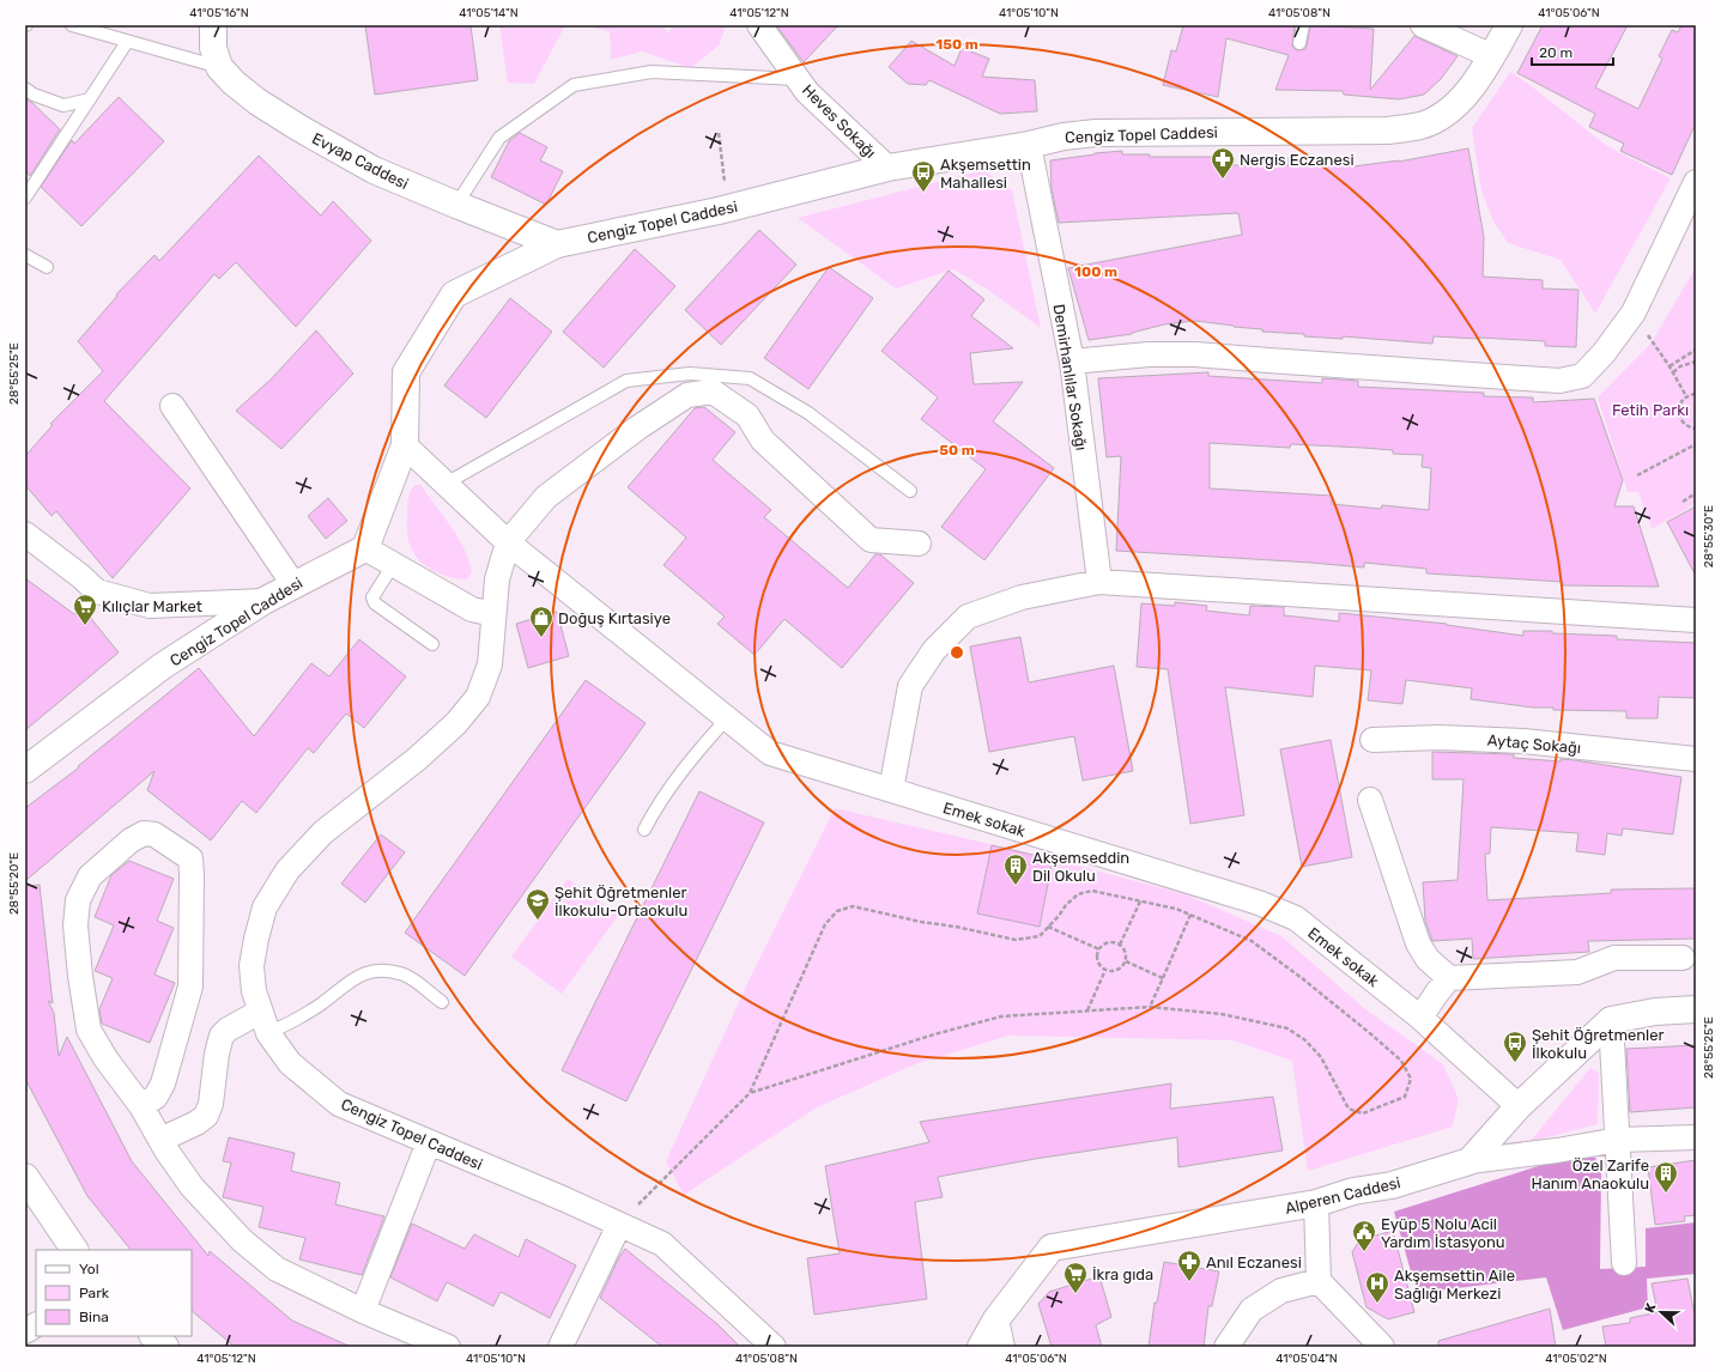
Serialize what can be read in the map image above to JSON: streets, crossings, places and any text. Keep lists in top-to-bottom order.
{
  "streets": {
    "street": [
      "Heves Sokağı",
      "Cengiz Topel Caddesi",
      "Evyap Caddesi",
      "Demirhanlılar Sokağı",
      "Aytaç Sokağı",
      "Emek sokak",
      "Alperen Caddesi"
    ]
  },
  "crossings": [
    ["Heves Sokağı", "Cengiz Topel Caddesi"],
    ["Cengiz Topel Caddesi", "Evyap Caddesi"],
    ["Cengiz Topel Caddesi", "Demirhanlılar Sokağı"],
    ["Cengiz Topel Caddesi", "Emek sokak"]
  ],
  "parks": ["Fetih Parkı"],
  "places": {
    "pharmacy": ["Nergis Eczanesi", "Anıl Eczanesi"],
    "bus stop": ["Akşemsettin Mahallesi", "Şehit Öğretmenler İlkokulu"],
    "supermarket": ["Kılıçlar Market", "İkra gıda"],
    "shop": ["Doğuş Kırtasiye"],
    "building": ["Akşemseddin Dil Okulu", "Özel Zarife Hanım Anaokulu"],
    "school or university": ["Şehit Öğretmenler İlkokulu-Ortaokulu"],
    "public building": ["Eyüp 5 Nolu Acil Yardım İstasyonu"],
    "hospital": ["Akşemsettin Aile Sağlığı Merkezi"]
  },
  "legend": ["Yol", "Park", "Bina"],
  "scale_bar": "20 m",
  "north": "left",
  "coordinates": [
    "41°05'16\"N",
    "41°05'14\"N",
    "41°05'12\"N",
    "41°05'10\"N",
    "41°05'08\"N",
    "41°05'06\"N",
    "28°55'25\"E",
    "28°55'30\"E",
    "28°55'20\"E",
    "41°05'04\"N",
    "41°05'02\"N"
  ],
  "rings": ["150 m", "100 m", "50 m"]
}
